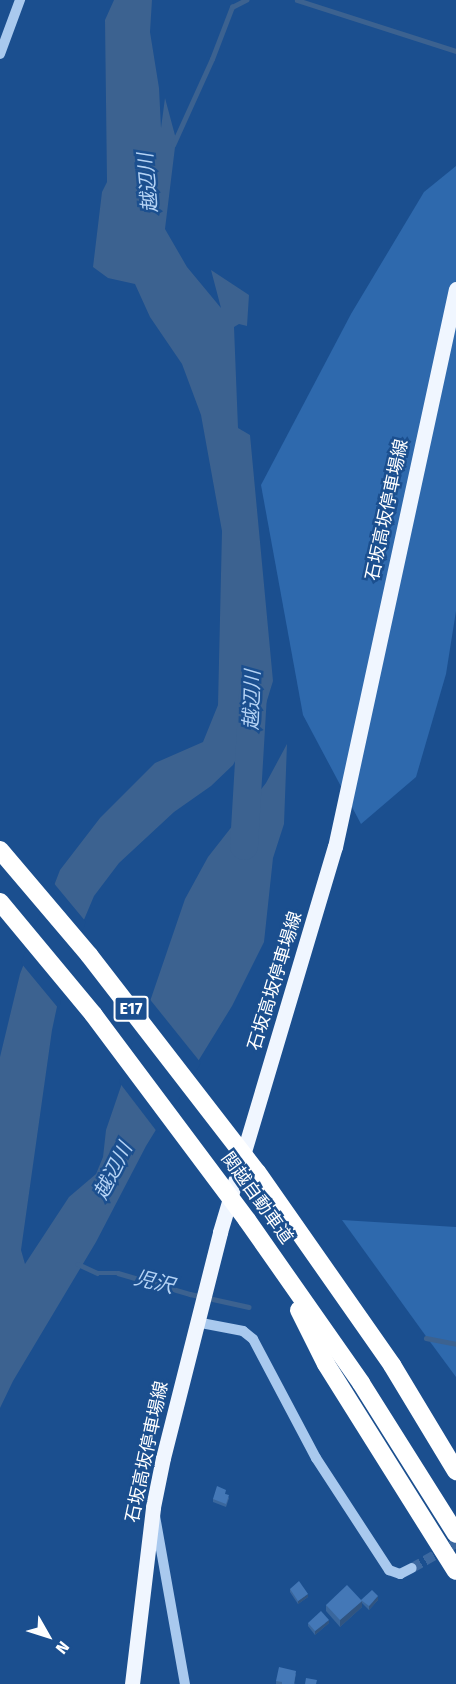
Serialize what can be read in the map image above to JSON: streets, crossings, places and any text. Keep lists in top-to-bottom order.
{
  "streets": {
    "highway": ["E17", "関越自動車道"],
    "main road": ["石坂高坂停車場線"]
  },
  "water": ["越辺川", "児沢"],
  "north": "bottom right"
}
